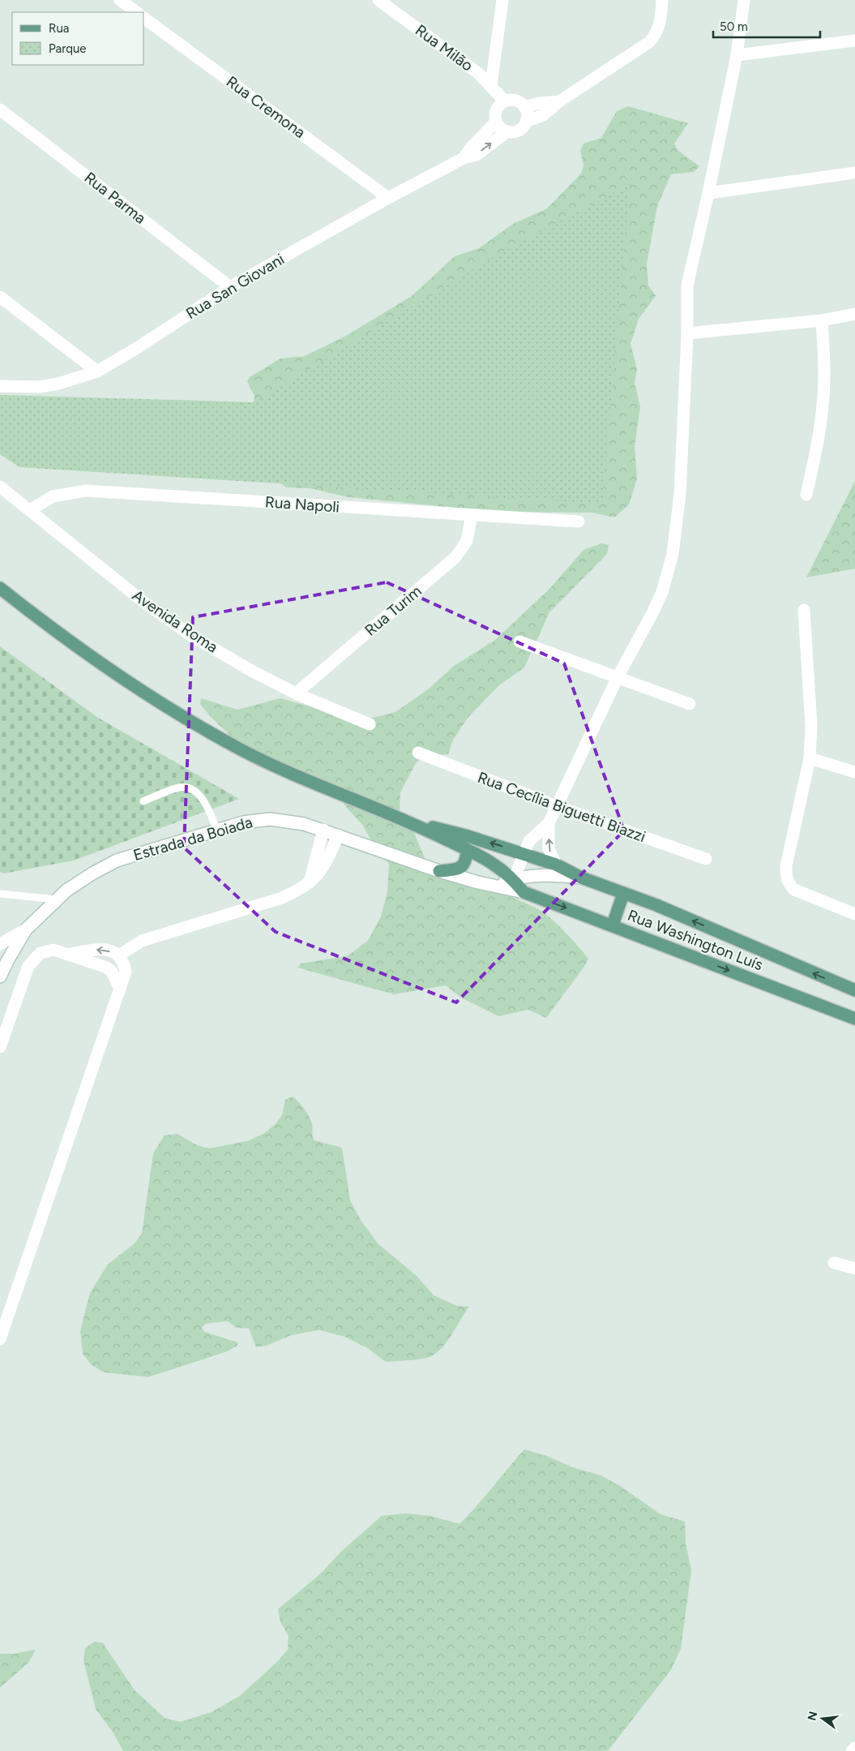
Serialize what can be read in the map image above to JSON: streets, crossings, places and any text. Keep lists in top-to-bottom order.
{
  "streets": {
    "main road": ["Rua Washington Luís"],
    "street": [
      "Rua Milão",
      "Rua Cremona",
      "Rua Parma",
      "Rua San Giovani",
      "Rua Napoli",
      "Rua Turim",
      "Avenida Roma",
      "Rua Cecília Biguetti Biazzi",
      "Estrada da Boiada"
    ]
  },
  "crossings": [
    ["Rua Milão", "Rua San Giovani"],
    ["Rua Cremona", "Rua San Giovani"],
    ["Rua Parma", "Rua San Giovani"],
    ["Rua Napoli", "Rua Turim"],
    ["Rua Napoli", "Avenida Roma"],
    ["Rua Turim", "Avenida Roma"],
    ["Estrada da Boiada", "Rua Washington Luís"]
  ],
  "legend": ["Rua", "Parque"],
  "scale_bar": "50 m",
  "north": "left"
}
